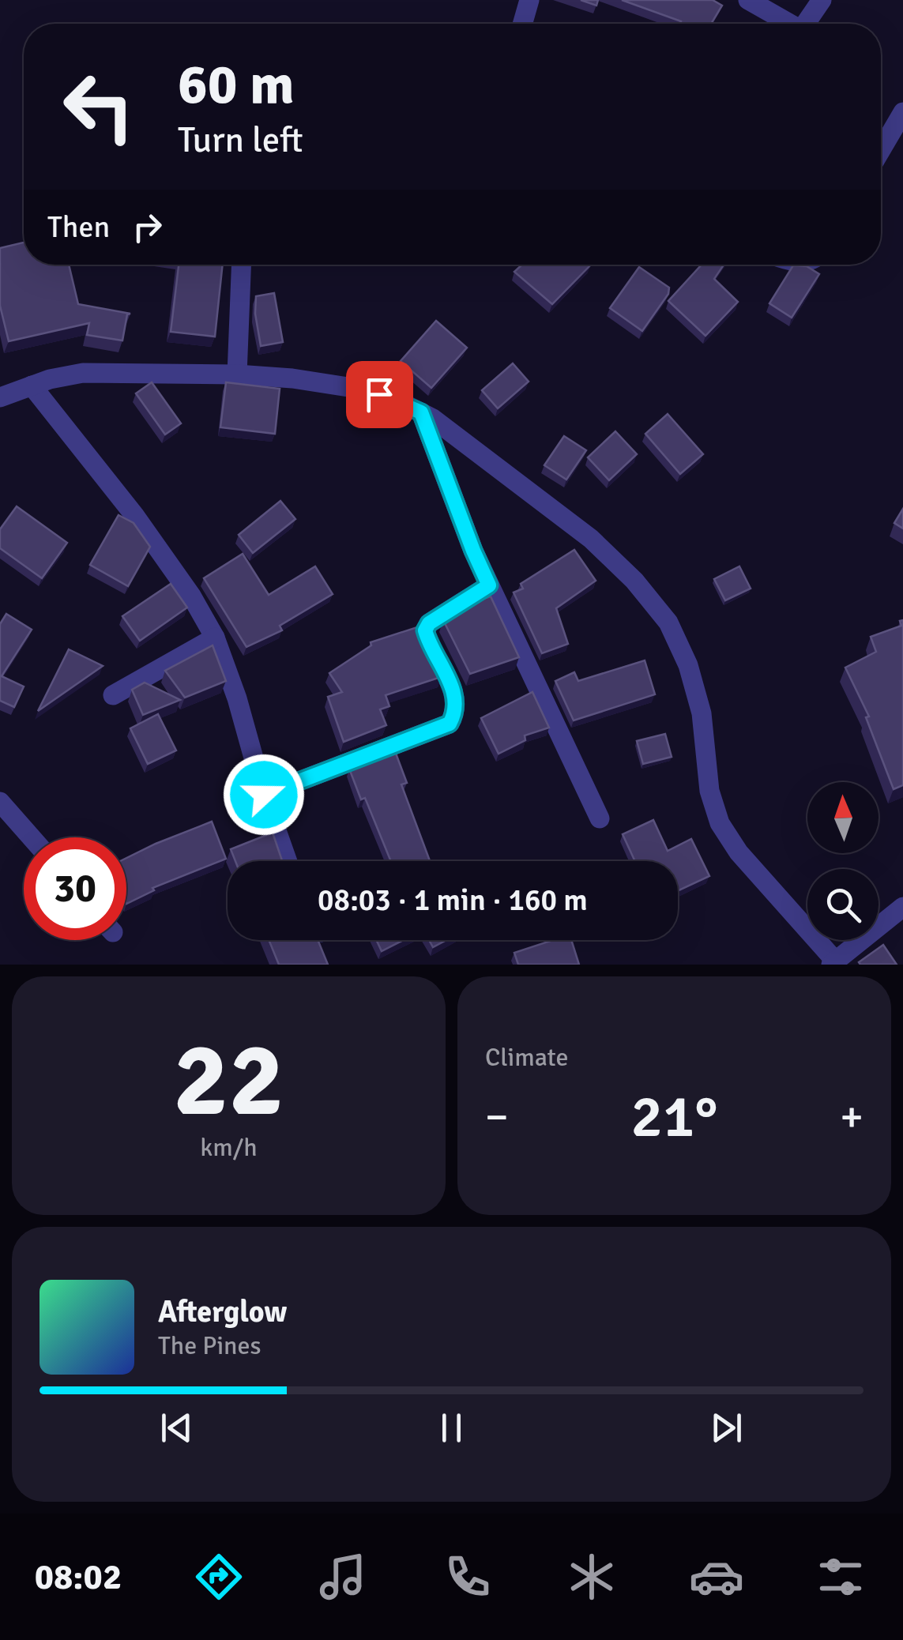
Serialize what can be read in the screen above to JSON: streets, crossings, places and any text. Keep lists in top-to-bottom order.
{
  "north": "top",
  "page": {
    "turn": ["60 m", "Turn left"],
    "then": "Then",
    "limit": "30",
    "trip": "08:03 · 1 min · 160 m",
    "tile": [
      ["22", "km/h"],
      "Climate"
    ],
    "heat": ["−", "21°", "+"],
    "song": ["Afterglow", "The Pines"],
    "tabs": "08:02"
  }
}
